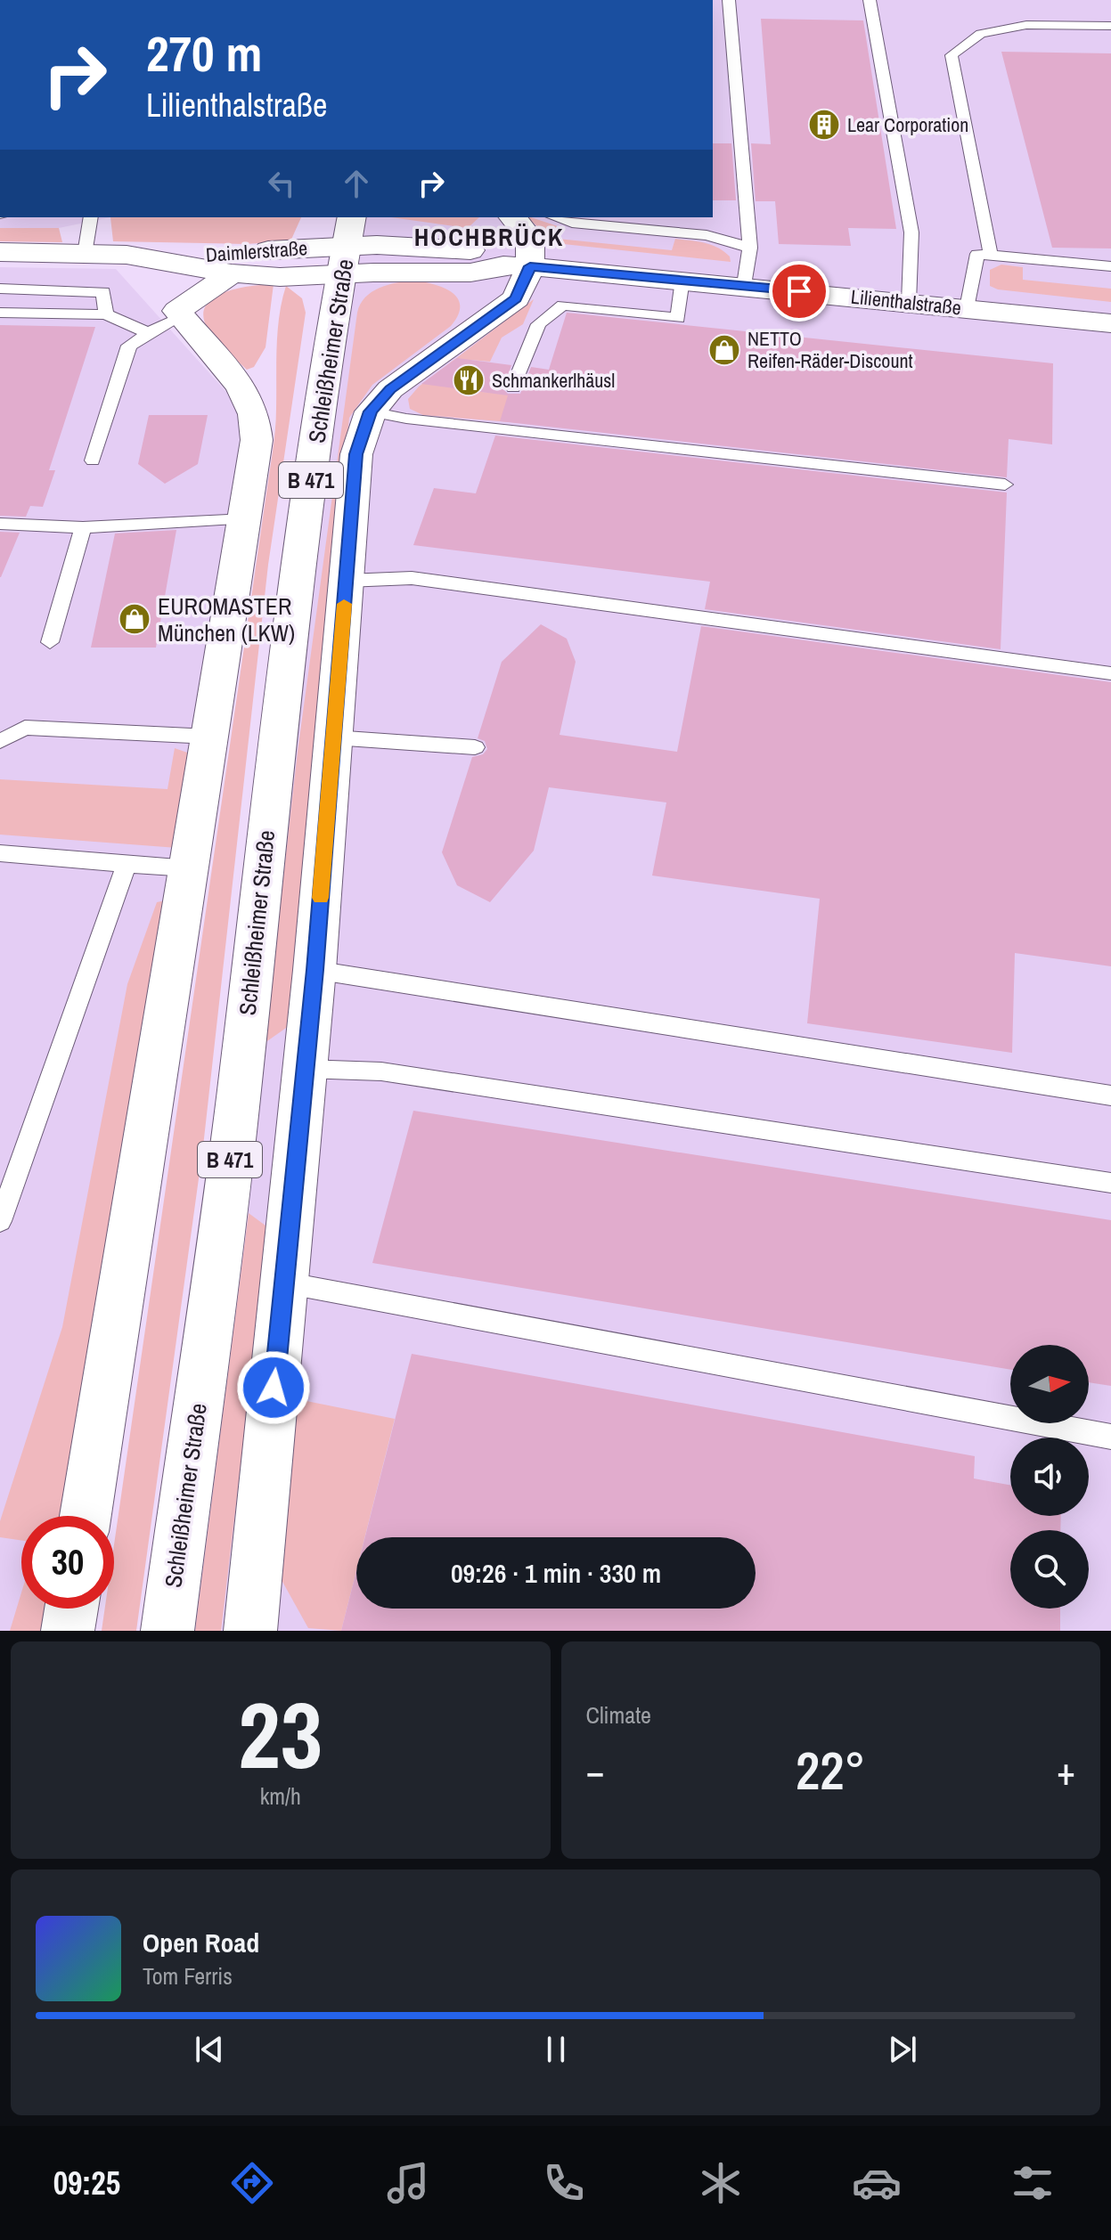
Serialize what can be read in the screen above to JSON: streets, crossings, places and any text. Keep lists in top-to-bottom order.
{
  "streets": {
    "street": [
      "Daimlerstraße",
      "Lilienthalstraße",
      "Schleißheimer Straße",
      "B 471"
    ]
  },
  "crossings": [
    ["Daimlerstraße", "Lilienthalstraße"],
    ["Daimlerstraße", "Schleißheimer Straße"],
    ["Lilienthalstraße", "Schleißheimer Straße"]
  ],
  "districts": ["HOCHBRÜCK"],
  "places": {
    "building": ["Lear Corporation"],
    "shop": ["NETTO Reifen-Räder-Discount", "EUROMASTER München (LKW)"],
    "restaurant": ["Schmankerlhäusl"]
  },
  "north": "right",
  "page": {
    "turn": ["270 m", "Lilienthalstraße"],
    "limit": "30",
    "trip": "09:26 · 1 min · 330 m",
    "tile": [
      ["23", "km/h"],
      "Climate"
    ],
    "heat": ["−", "22°", "+"],
    "song": ["Open Road", "Tom Ferris"],
    "tabs": "09:25"
  }
}
